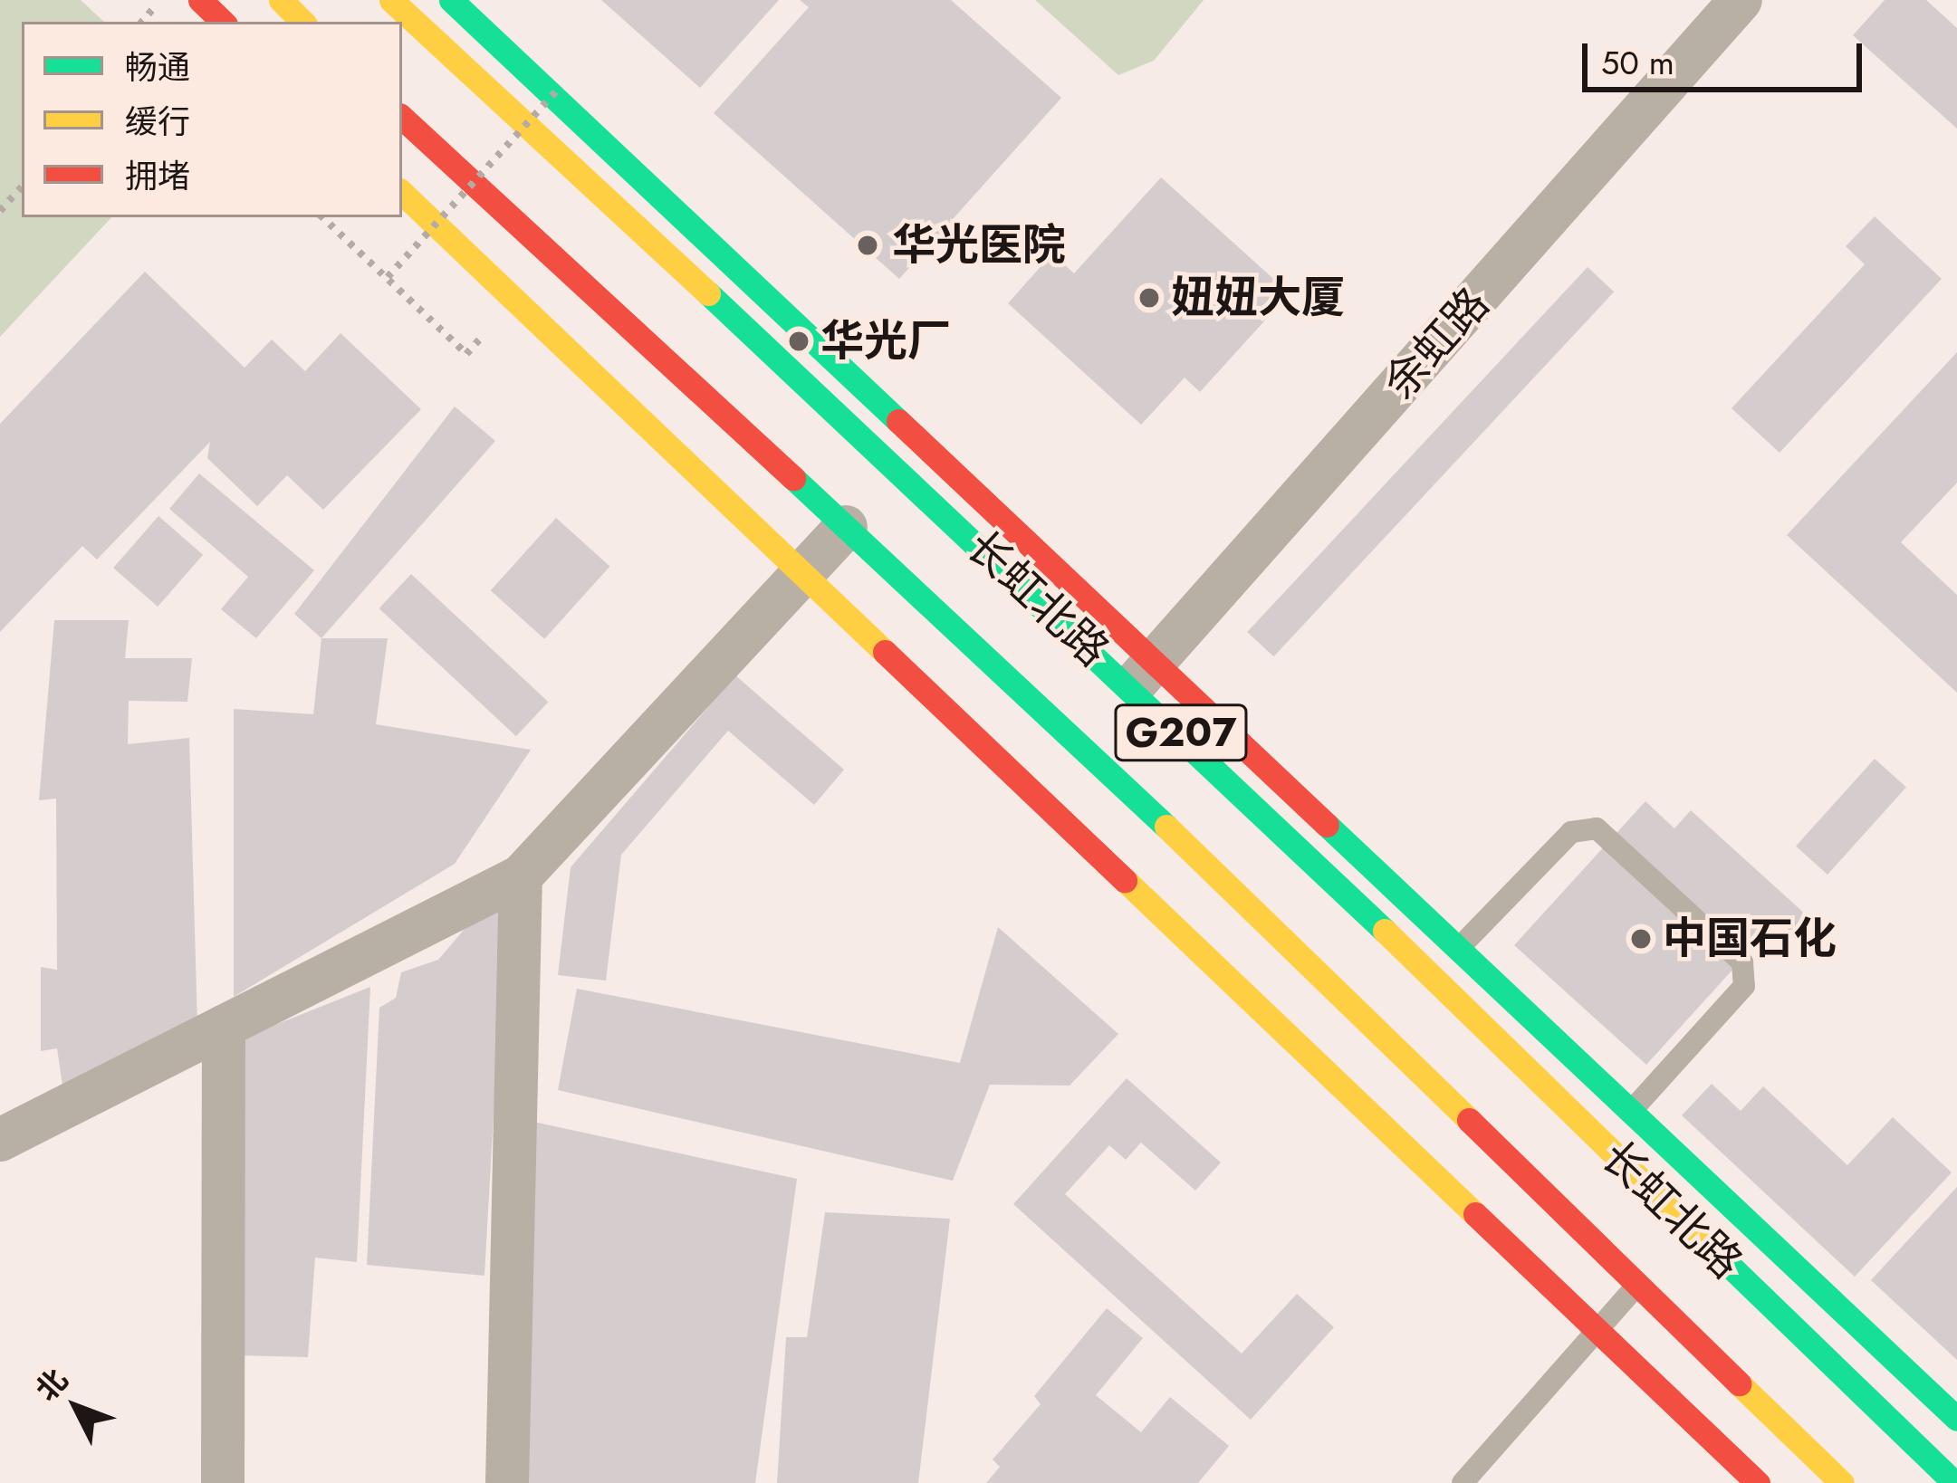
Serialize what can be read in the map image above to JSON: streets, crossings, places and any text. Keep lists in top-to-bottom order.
{
  "streets": {
    "main road": ["长虹北路", "G207"],
    "street": ["余虹路"]
  },
  "crossings": [
    ["余虹路", "长虹北路"]
  ],
  "places": [
    "华光医院",
    "妞妞大厦",
    "华光厂",
    "中国石化"
  ],
  "legend": ["畅通", "缓行", "拥堵"],
  "scale_bar": "50 m",
  "north": "top left"
}
